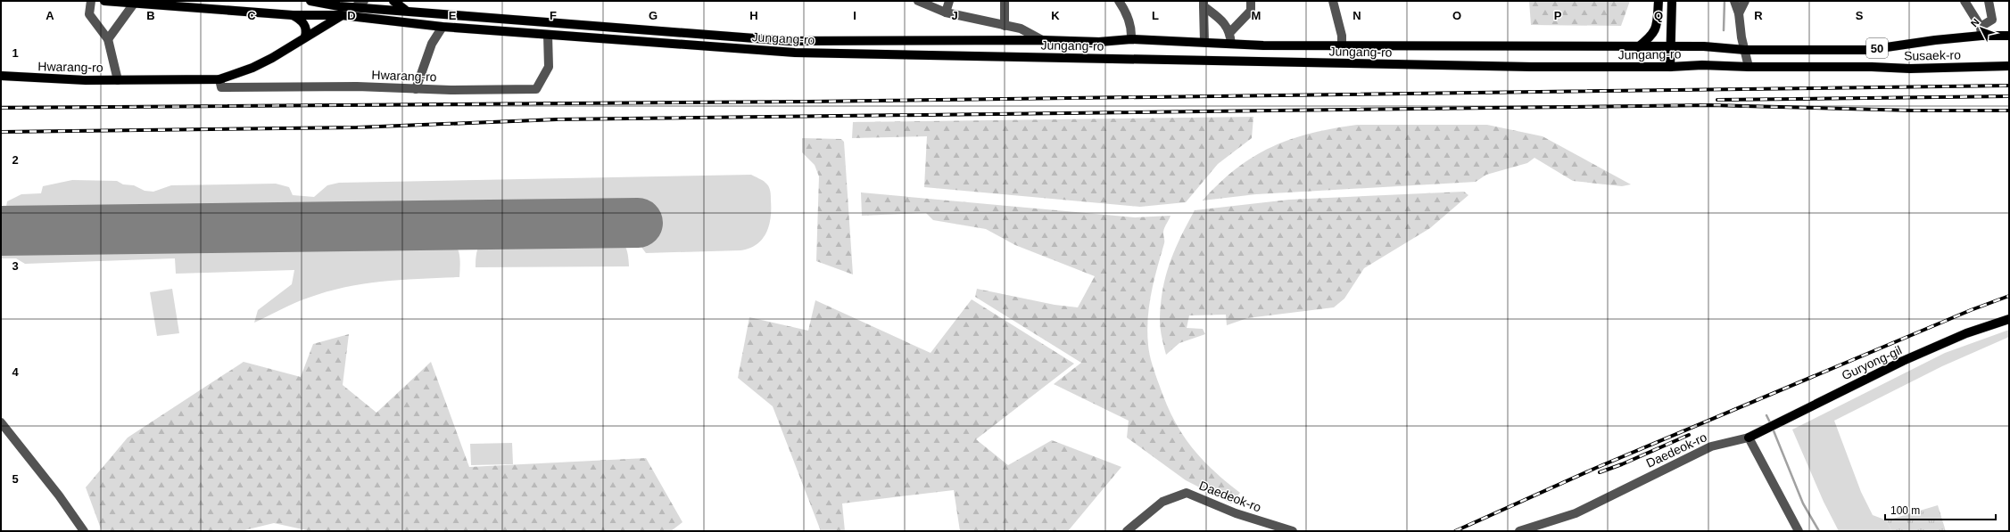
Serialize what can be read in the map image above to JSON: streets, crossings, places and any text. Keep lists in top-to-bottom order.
{
  "streets": {
    "main road": [
      "Jungang-ro",
      "50",
      "Susaek-ro",
      "Hwarang-ro",
      "Guryong-gil"
    ],
    "street": ["Daedeok-ro"]
  },
  "crossings": [
    ["Jungang-ro", "Susaek-ro"],
    ["Jungang-ro", "Hwarang-ro"],
    ["Guryong-gil", "Daedeok-ro"]
  ],
  "scale_bar": "100 m",
  "north": "top left",
  "grid": {
    "columns": [
      "A",
      "B",
      "C",
      "D",
      "E",
      "F",
      "G",
      "H",
      "I",
      "J",
      "K",
      "L",
      "M",
      "N",
      "O",
      "P",
      "Q",
      "R",
      "S"
    ],
    "rows": [
      "1",
      "2",
      "3",
      "4",
      "5"
    ]
  }
}
